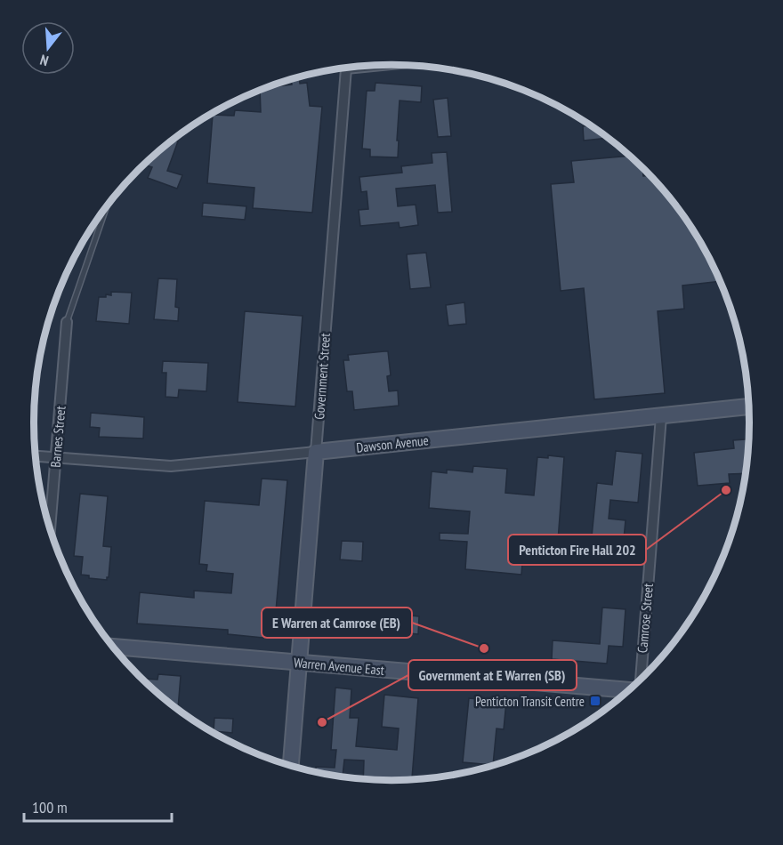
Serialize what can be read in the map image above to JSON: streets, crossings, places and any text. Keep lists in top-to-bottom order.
{
  "streets": {
    "street": [
      "Government Street",
      "Barnes Street",
      "Dawson Avenue",
      "Camrose Street",
      "Warren Avenue East"
    ]
  },
  "crossings": [
    ["Government Street", "Dawson Avenue"],
    ["Government Street", "Warren Avenue East"],
    ["Barnes Street", "Dawson Avenue"],
    ["Dawson Avenue", "Camrose Street"]
  ],
  "places": {
    "other": ["Penticton Fire Hall 202", "E Warren at Camrose (EB)", "Government at E Warren (SB)"],
    "transit": ["Penticton Transit Centre"]
  },
  "scale_bar": "100 m",
  "north": "bottom"
}
